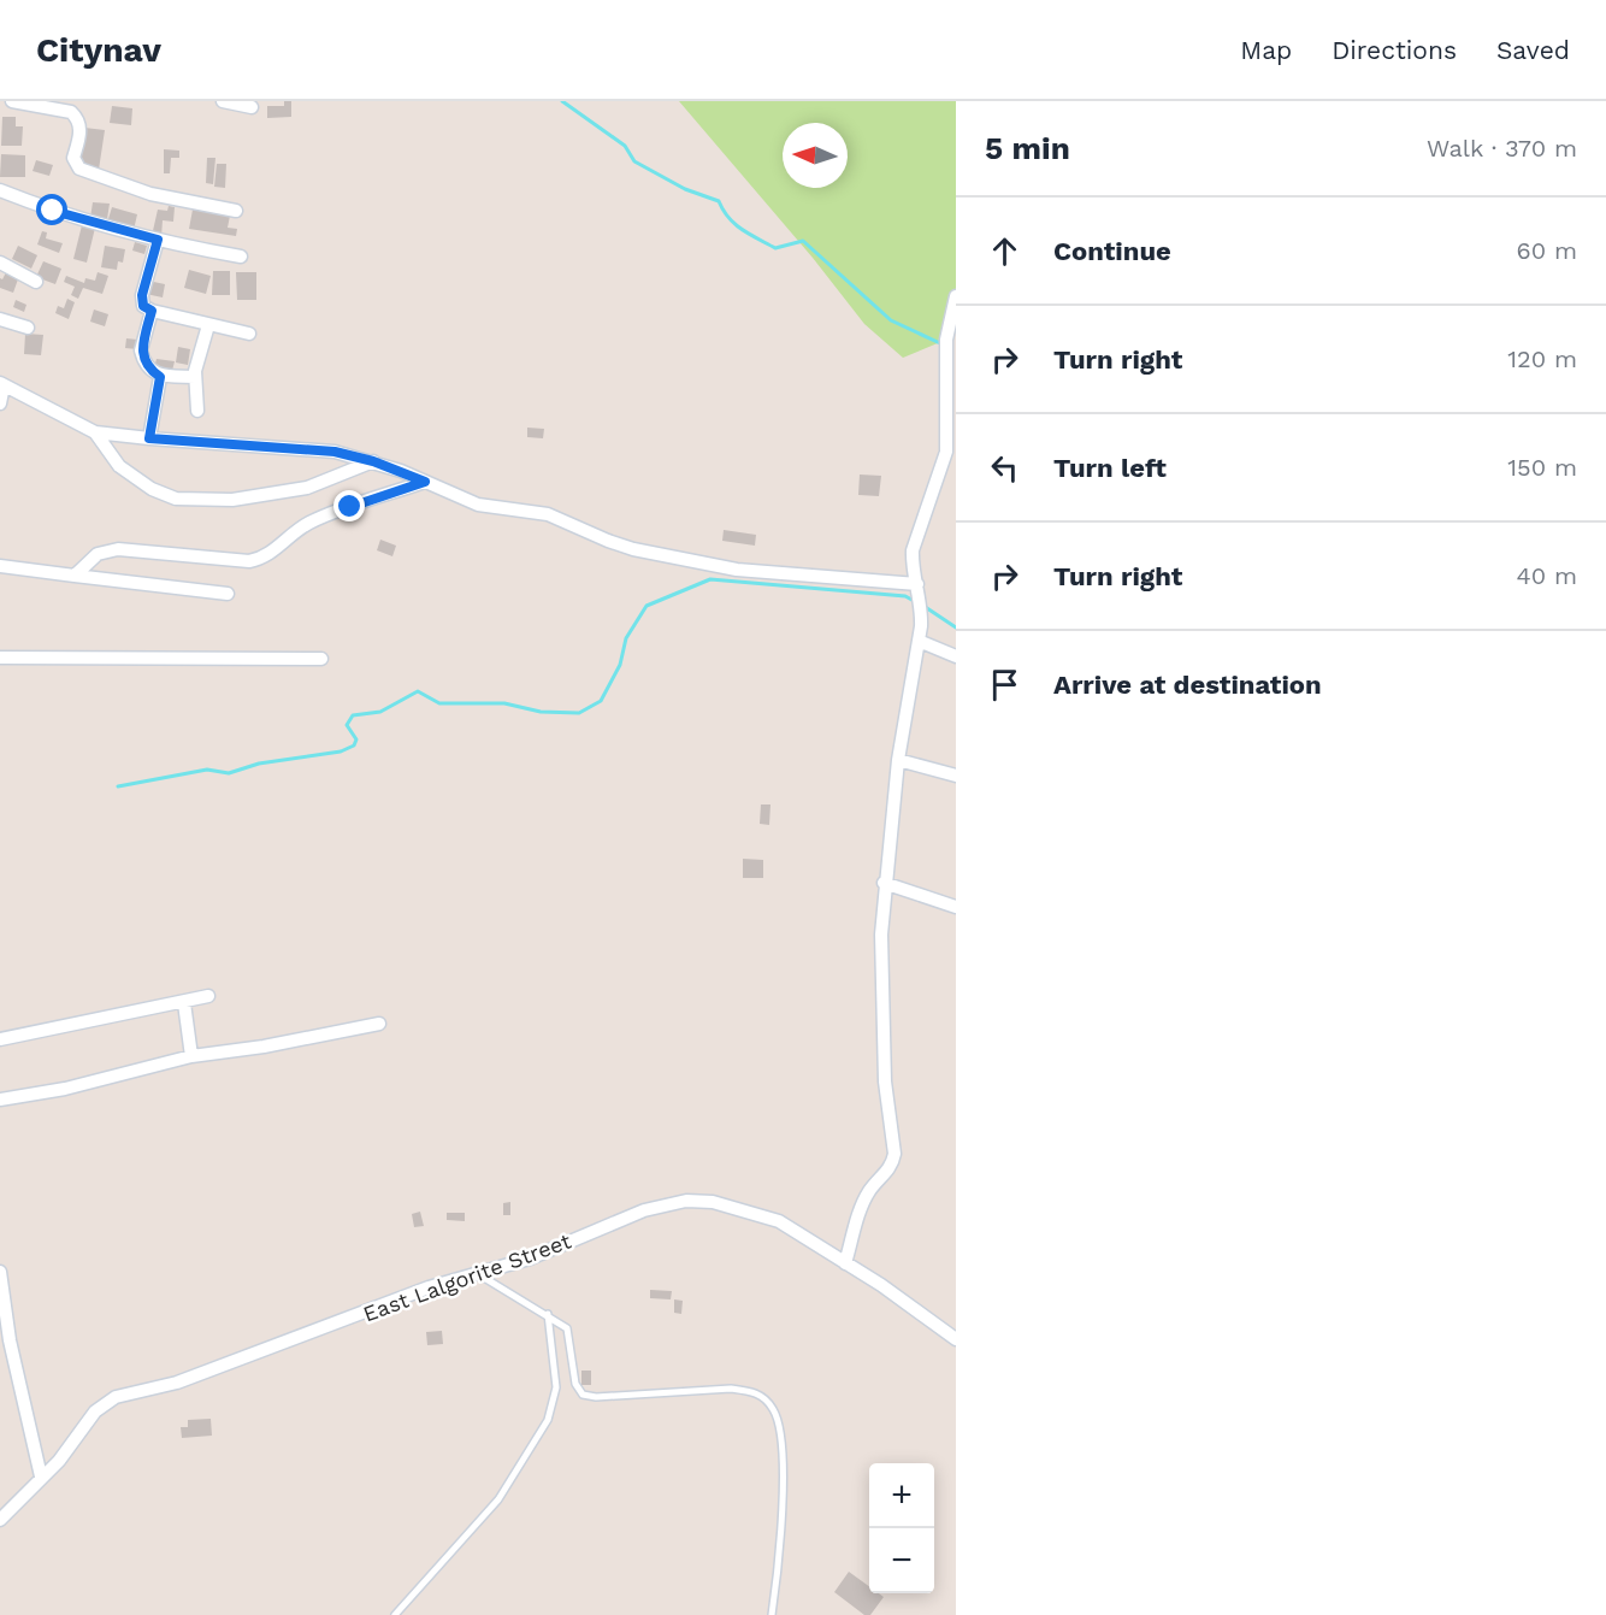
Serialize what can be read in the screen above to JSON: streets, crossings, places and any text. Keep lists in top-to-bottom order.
{
  "streets": {
    "street": ["East Lalgorite Street"]
  },
  "north": "left",
  "page": {
    "header": "Citynav",
    "nav": ["Map", "Directions", "Saved"],
    "heading": ["5 min", "Walk · 370 m"],
    "list": [
      ["Continue", "60 m"],
      ["Turn right", "120 m"],
      ["Turn left", "150 m"],
      ["Turn right", "40 m"],
      "Arrive at destination"
    ],
    "map_buttons": ["+", "−"]
  }
}
